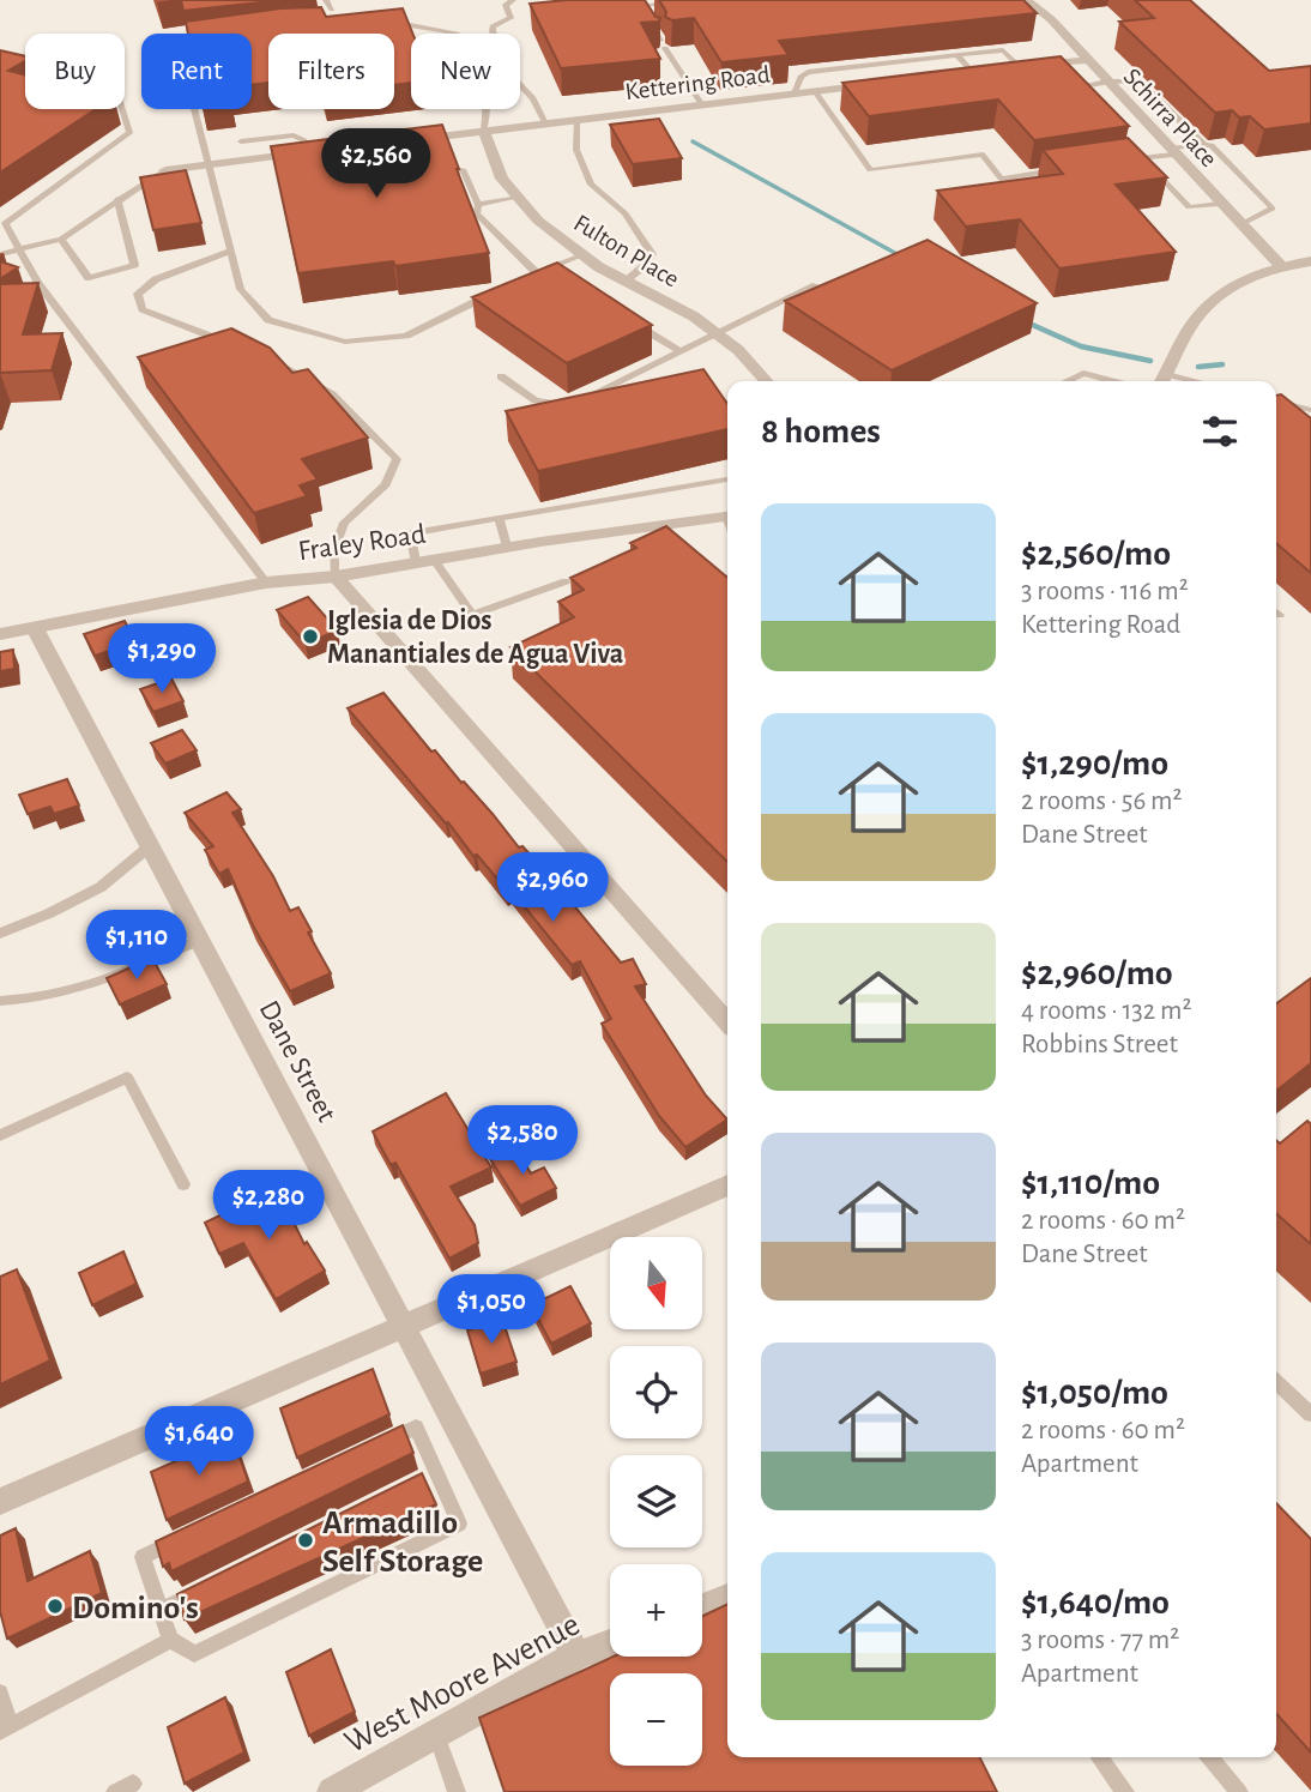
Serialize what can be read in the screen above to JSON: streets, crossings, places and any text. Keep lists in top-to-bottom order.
{
  "streets": {
    "street": [
      "Kettering Road",
      "Schirra Place",
      "Fulton Place",
      "Fraley Road",
      "Dane Street",
      "West Moore Avenue"
    ]
  },
  "crossings": [
    ["Kettering Road", "Fulton Place"],
    ["Fraley Road", "Dane Street"],
    ["Dane Street", "West Moore Avenue"]
  ],
  "places": ["Iglesia de Dios Manantiales de Agua Viva", "Armadillo Self Storage", "Domino's"],
  "north": "bottom",
  "page": {
    "chip": [
      "Buy",
      "Rent",
      "Filters",
      "New"
    ],
    "price": [
      "$2,560",
      "$1,290",
      "$2,960",
      "$1,110",
      "$2,580",
      "$2,280",
      "$1,050",
      "$1,640"
    ],
    "heading": "8 homes",
    "list": [
      {
        "name": "$2,560/mo",
        "note": "3 rooms · 116 m² · Kettering Road"
      },
      {
        "name": "$1,290/mo",
        "note": "2 rooms · 56 m² · Dane Street"
      },
      {
        "name": "$2,960/mo",
        "note": "4 rooms · 132 m² · Robbins Street"
      },
      {
        "name": "$1,110/mo",
        "note": "2 rooms · 60 m² · Dane Street"
      },
      {
        "name": "$1,050/mo",
        "note": "2 rooms · 60 m² · Apartment"
      },
      {
        "name": "$1,640/mo",
        "note": "3 rooms · 77 m² · Apartment"
      }
    ],
    "map_buttons": ["+", "−"]
  }
}
